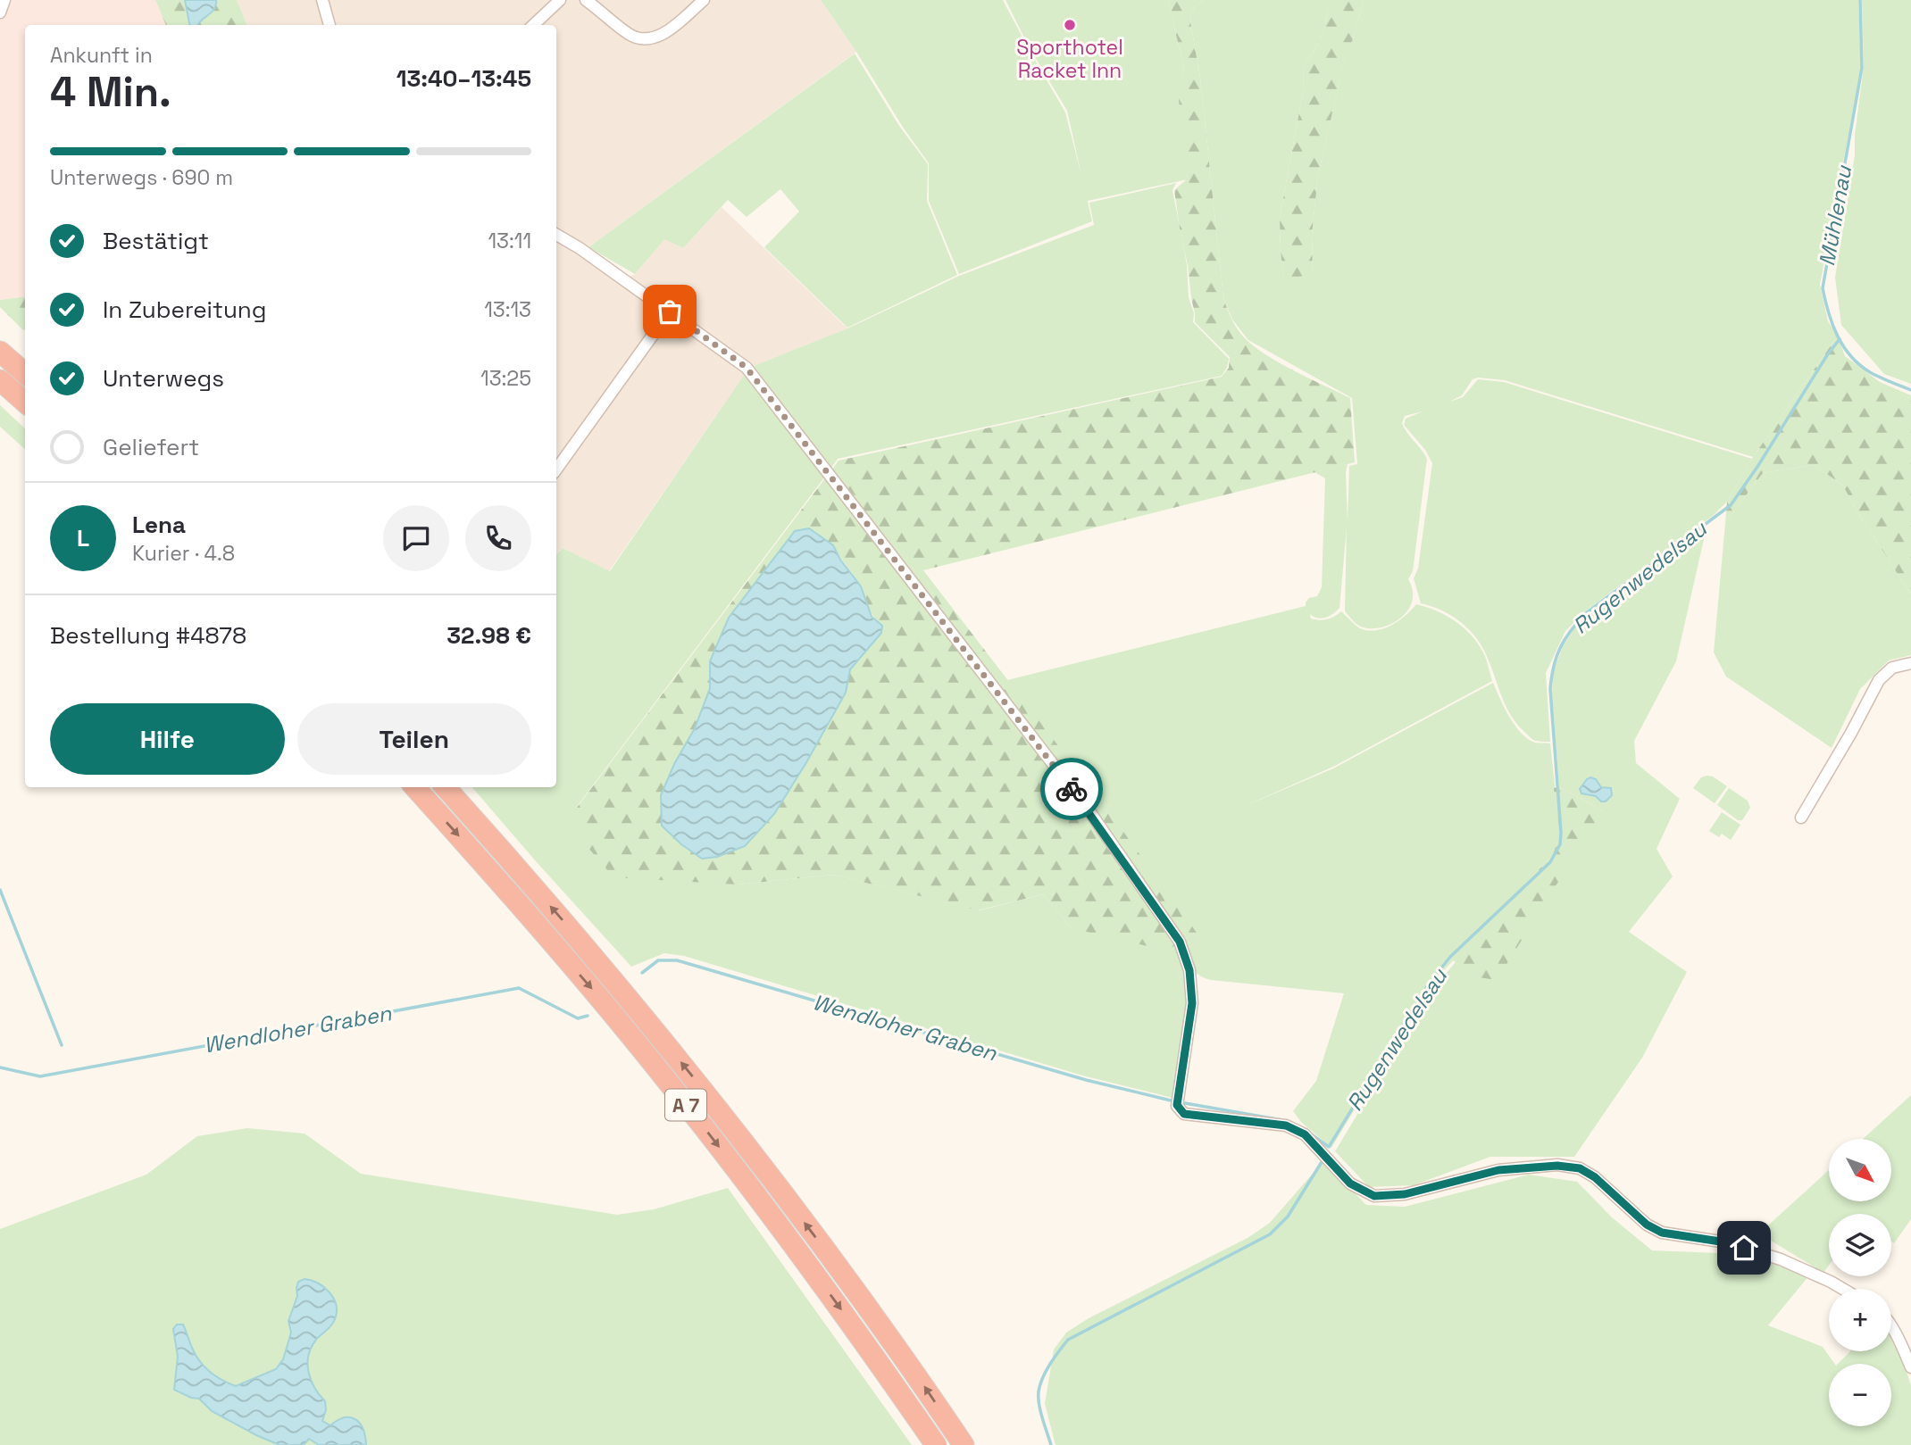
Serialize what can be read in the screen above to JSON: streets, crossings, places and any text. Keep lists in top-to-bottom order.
{
  "streets": {
    "highway": ["A 7"]
  },
  "water": ["Mühlenau", "Rugenwedelsau", "Wendloher Graben"],
  "places": ["Sporthotel Racket Inn"],
  "north": "bottom right",
  "page": {
    "heading": ["4 Min.", "Ankunft in", "13:40–13:45"],
    "panel": [
      "Lena",
      "Kurier · 4.8",
      "Bestellung #4878",
      "32.98 €"
    ],
    "bar": "Unterwegs · 690 m",
    "list": [
      ["Bestätigt", "13:11"],
      ["In Zubereitung", "13:13"],
      ["Unterwegs", "13:25"],
      "Geliefert"
    ],
    "round": "L",
    "buttons": ["Hilfe", "Teilen"],
    "map_buttons": ["+", "−"]
  }
}
